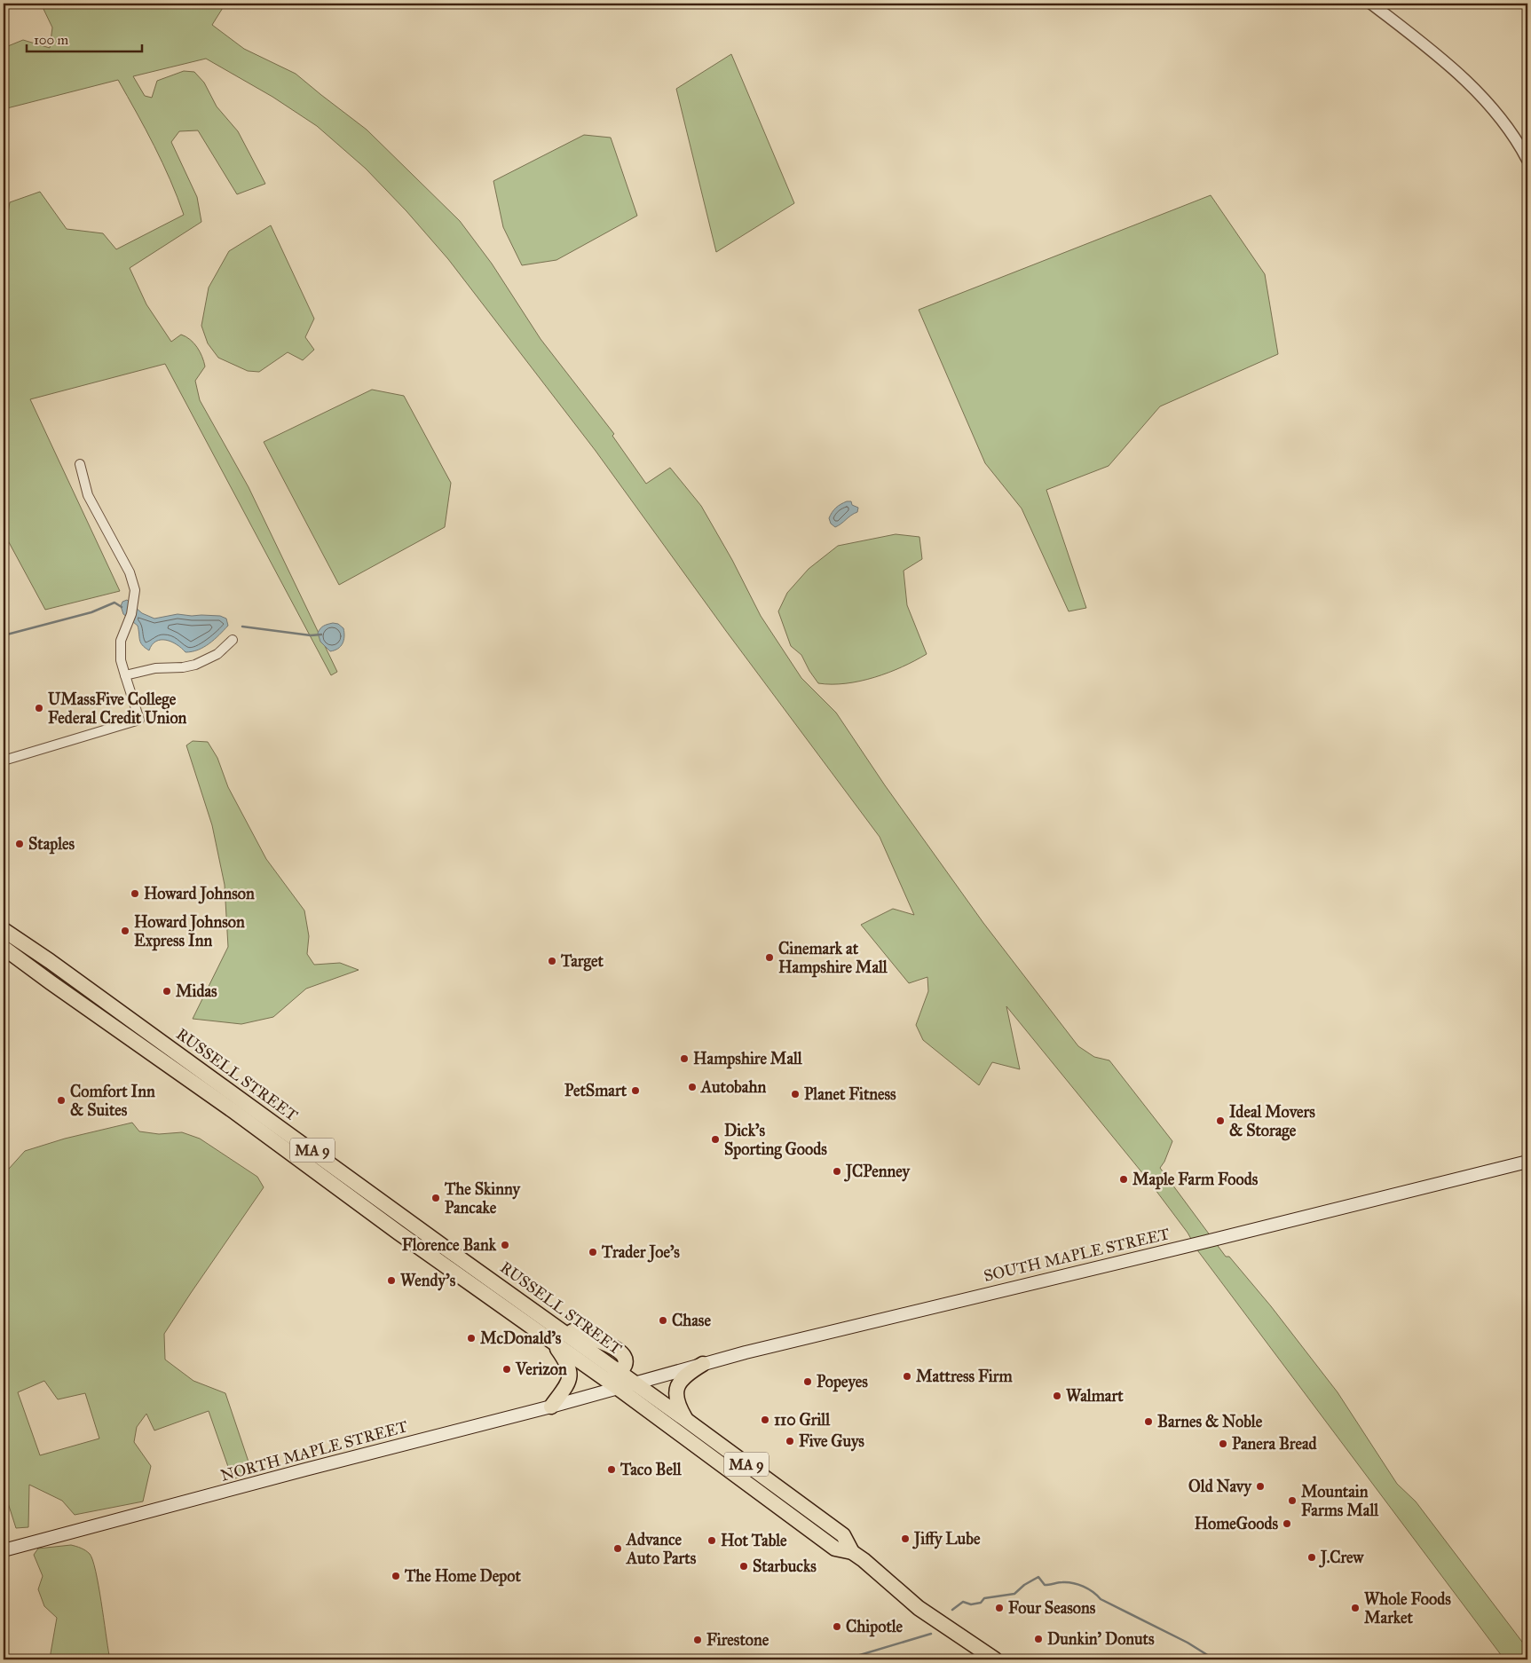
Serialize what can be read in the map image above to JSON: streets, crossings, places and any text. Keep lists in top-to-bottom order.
{
  "streets": {
    "highway": ["RUSSELL STREET", "MA 9"],
    "main road": ["SOUTH MAPLE STREET", "NORTH MAPLE STREET"]
  },
  "crossings": [
    ["RUSSELL STREET", "SOUTH MAPLE STREET"],
    ["RUSSELL STREET", "NORTH MAPLE STREET"],
    ["SOUTH MAPLE STREET", "NORTH MAPLE STREET"]
  ],
  "places": [
    "UMassFive College Federal Credit Union",
    "Staples",
    "Howard Johnson",
    "Howard Johnson Express Inn",
    "Cinemark at Hampshire Mall",
    "Target",
    "Midas",
    "Hampshire Mall",
    "Autobahn",
    "PetSmart",
    "Planet Fitness",
    "Comfort Inn & Suites",
    "Ideal Movers & Storage",
    "Dick's Sporting Goods",
    "JCPenney",
    "Maple Farm Foods",
    "The Skinny Pancake",
    "Florence Bank",
    "Trader Joe's",
    "Wendy's",
    "Chase",
    "McDonald's",
    "Verizon",
    "Mattress Firm",
    "Popeyes",
    "Walmart",
    "110 Grill",
    "Barnes & Noble",
    "Five Guys",
    "Panera Bread",
    "Taco Bell",
    "Old Navy",
    "Mountain Farms Mall",
    "HomeGoods",
    "Jiffy Lube",
    "Hot Table",
    "Advance Auto Parts",
    "J.Crew",
    "Starbucks",
    "The Home Depot",
    "Four Seasons",
    "Whole Foods Market",
    "Chipotle",
    "Dunkin' Donuts",
    "Firestone"
  ],
  "scale_bar": "100 m"
}
